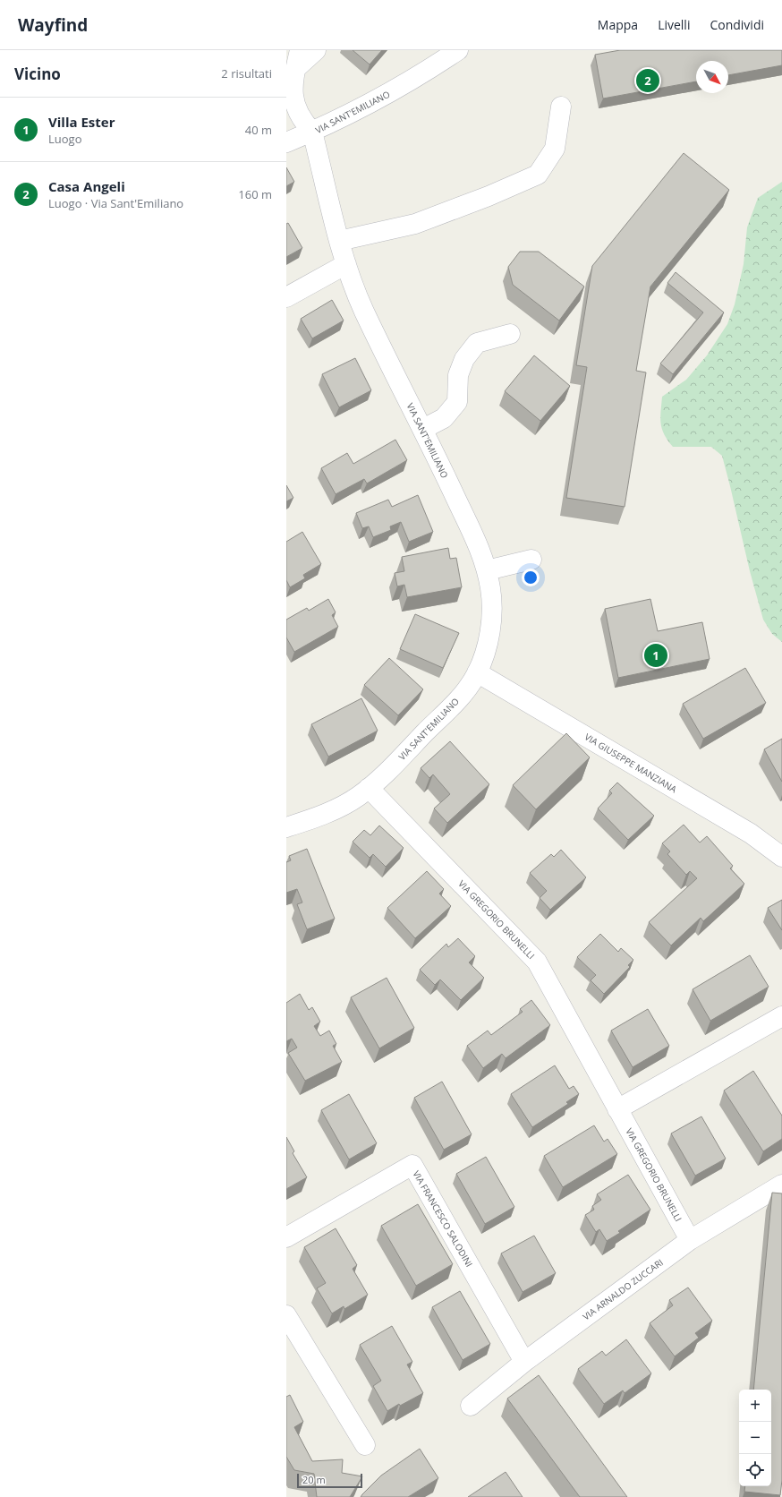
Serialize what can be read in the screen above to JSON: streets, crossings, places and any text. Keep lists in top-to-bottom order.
{
  "streets": {
    "street": [
      "VIA SANT'EMILIANO",
      "VIA GIUSEPPE MANZIANA",
      "VIA GREGORIO BRUNELLI",
      "VIA FRANCESCO SALODINI",
      "VIA ARNALDO ZUCCARI"
    ]
  },
  "crossings": [
    ["VIA SANT'EMILIANO", "VIA GIUSEPPE MANZIANA"],
    ["VIA SANT'EMILIANO", "VIA GREGORIO BRUNELLI"],
    ["VIA GREGORIO BRUNELLI", "VIA ARNALDO ZUCCARI"],
    ["VIA FRANCESCO SALODINI", "VIA ARNALDO ZUCCARI"]
  ],
  "scale_bar": "20 m",
  "north": "bottom right",
  "page": {
    "header": "Wayfind",
    "nav": ["Mappa", "Livelli", "Condividi"],
    "heading": ["Vicino", "2 risultati"],
    "pins": ["2", "1"],
    "list": [
      {
        "mark": "1",
        "name": "Villa Ester",
        "note": "Luogo",
        "value": "40 m"
      },
      {
        "mark": "2",
        "name": "Casa Angeli",
        "note": "Luogo · Via Sant'Emiliano",
        "value": "160 m"
      }
    ],
    "map_buttons": ["+", "−"],
    "scale": "20 m"
  }
}
